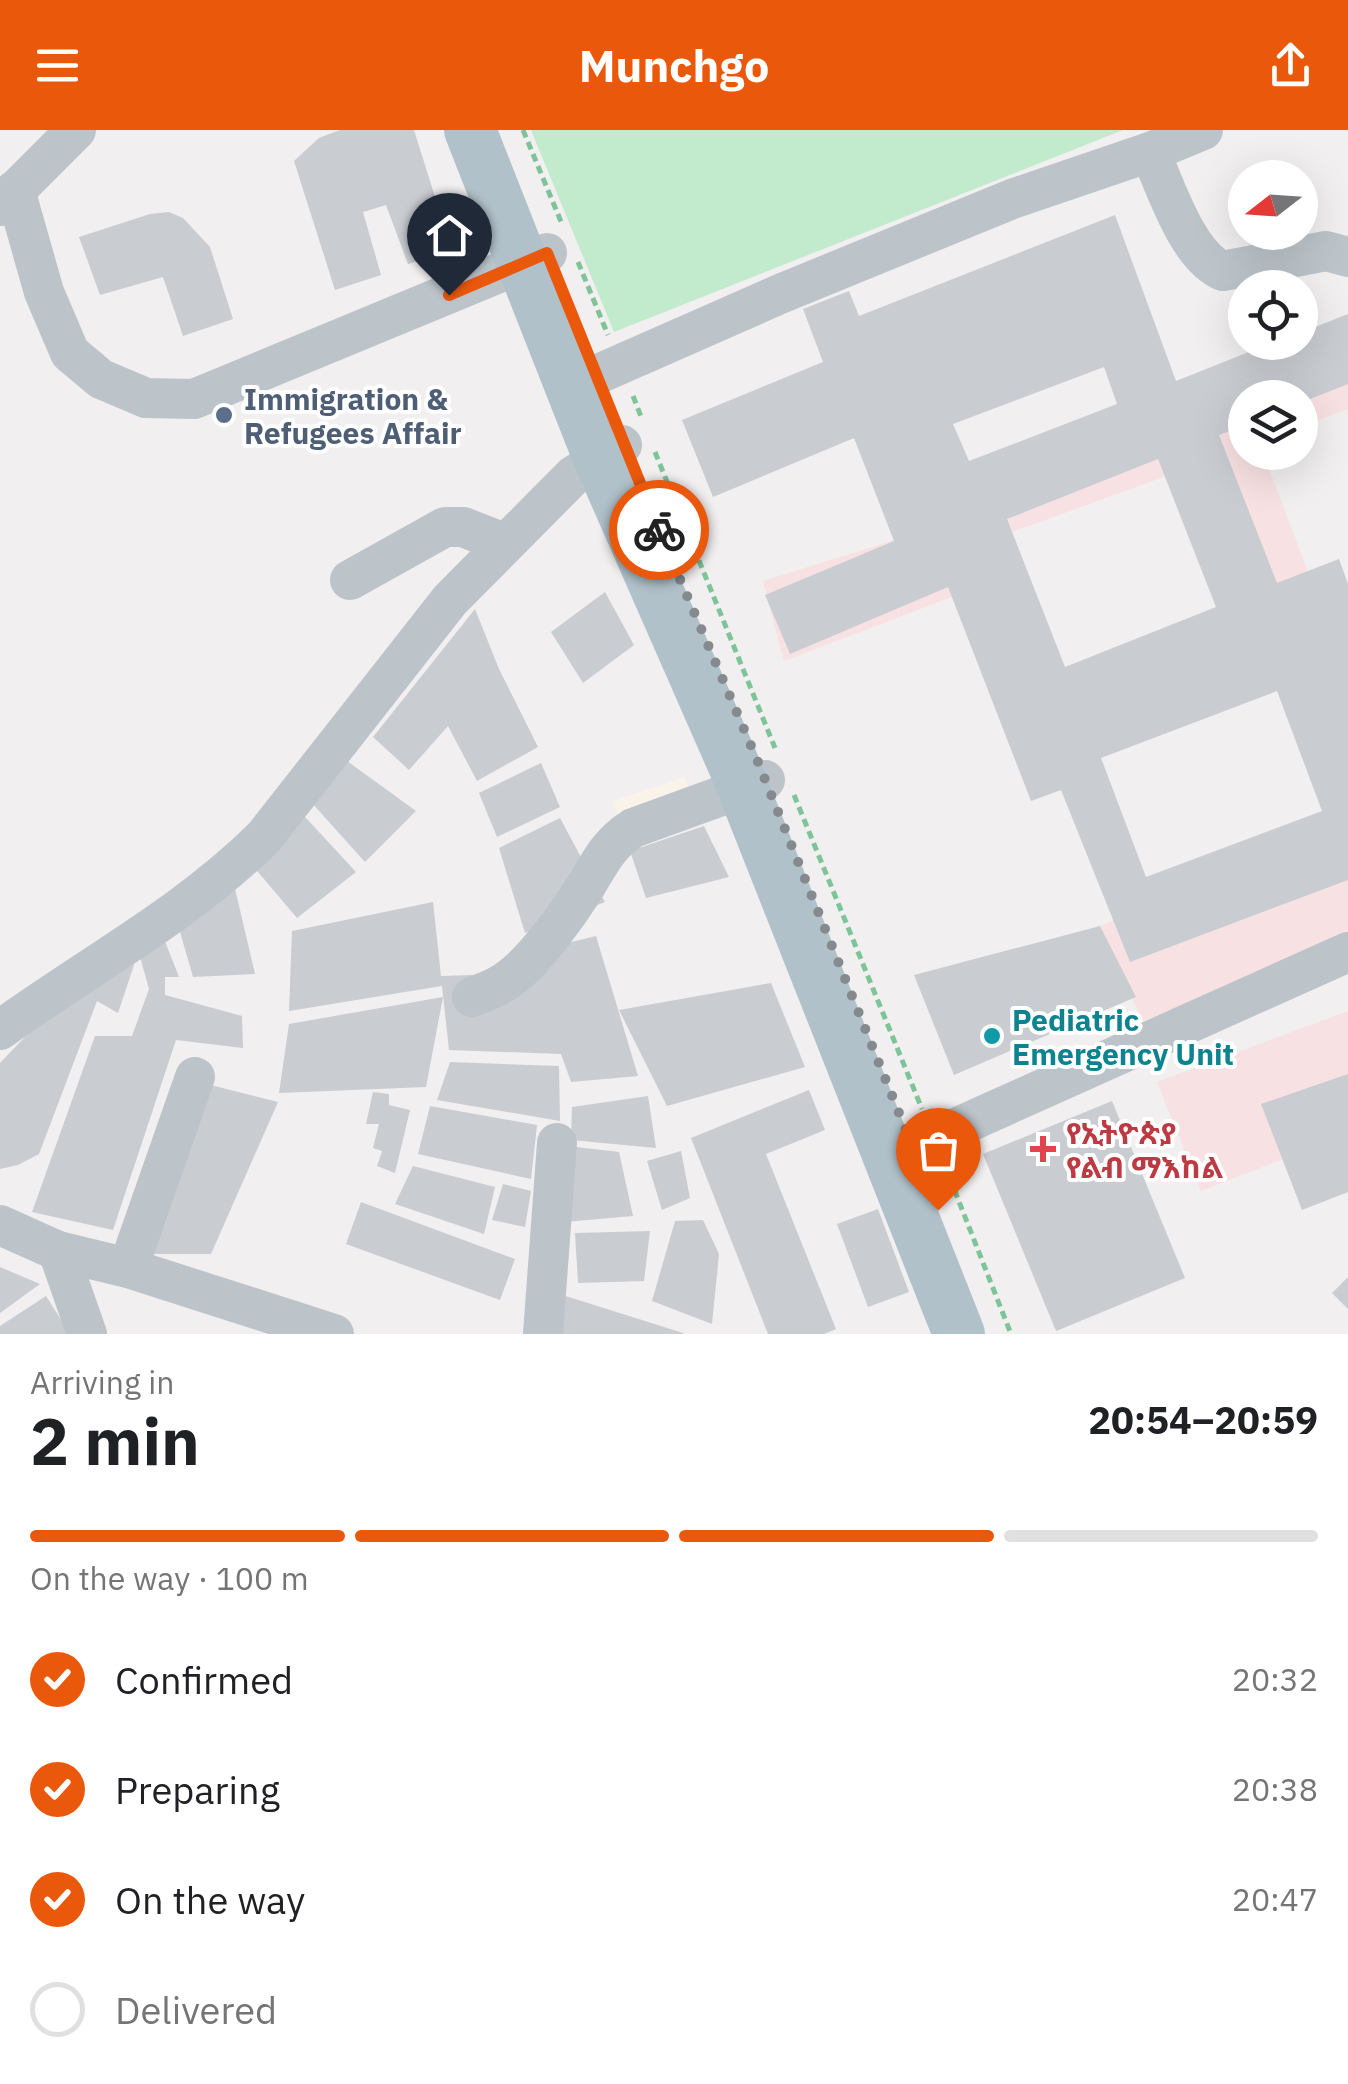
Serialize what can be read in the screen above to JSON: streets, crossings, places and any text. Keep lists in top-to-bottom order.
{
  "places": {
    "other": ["Immigration & Refugees Affair", "Pediatric Emergency Unit"],
    "health": ["የኢትዮጵያ የልብ ማእከል"]
  },
  "north": "left",
  "page": {
    "header": "Munchgo",
    "heading": ["2 min", "Arriving in", "20:54–20:59"],
    "bar": "On the way · 100 m",
    "list": [
      ["Confirmed", "20:32"],
      ["Preparing", "20:38"],
      ["On the way", "20:47"],
      "Delivered"
    ]
  }
}
